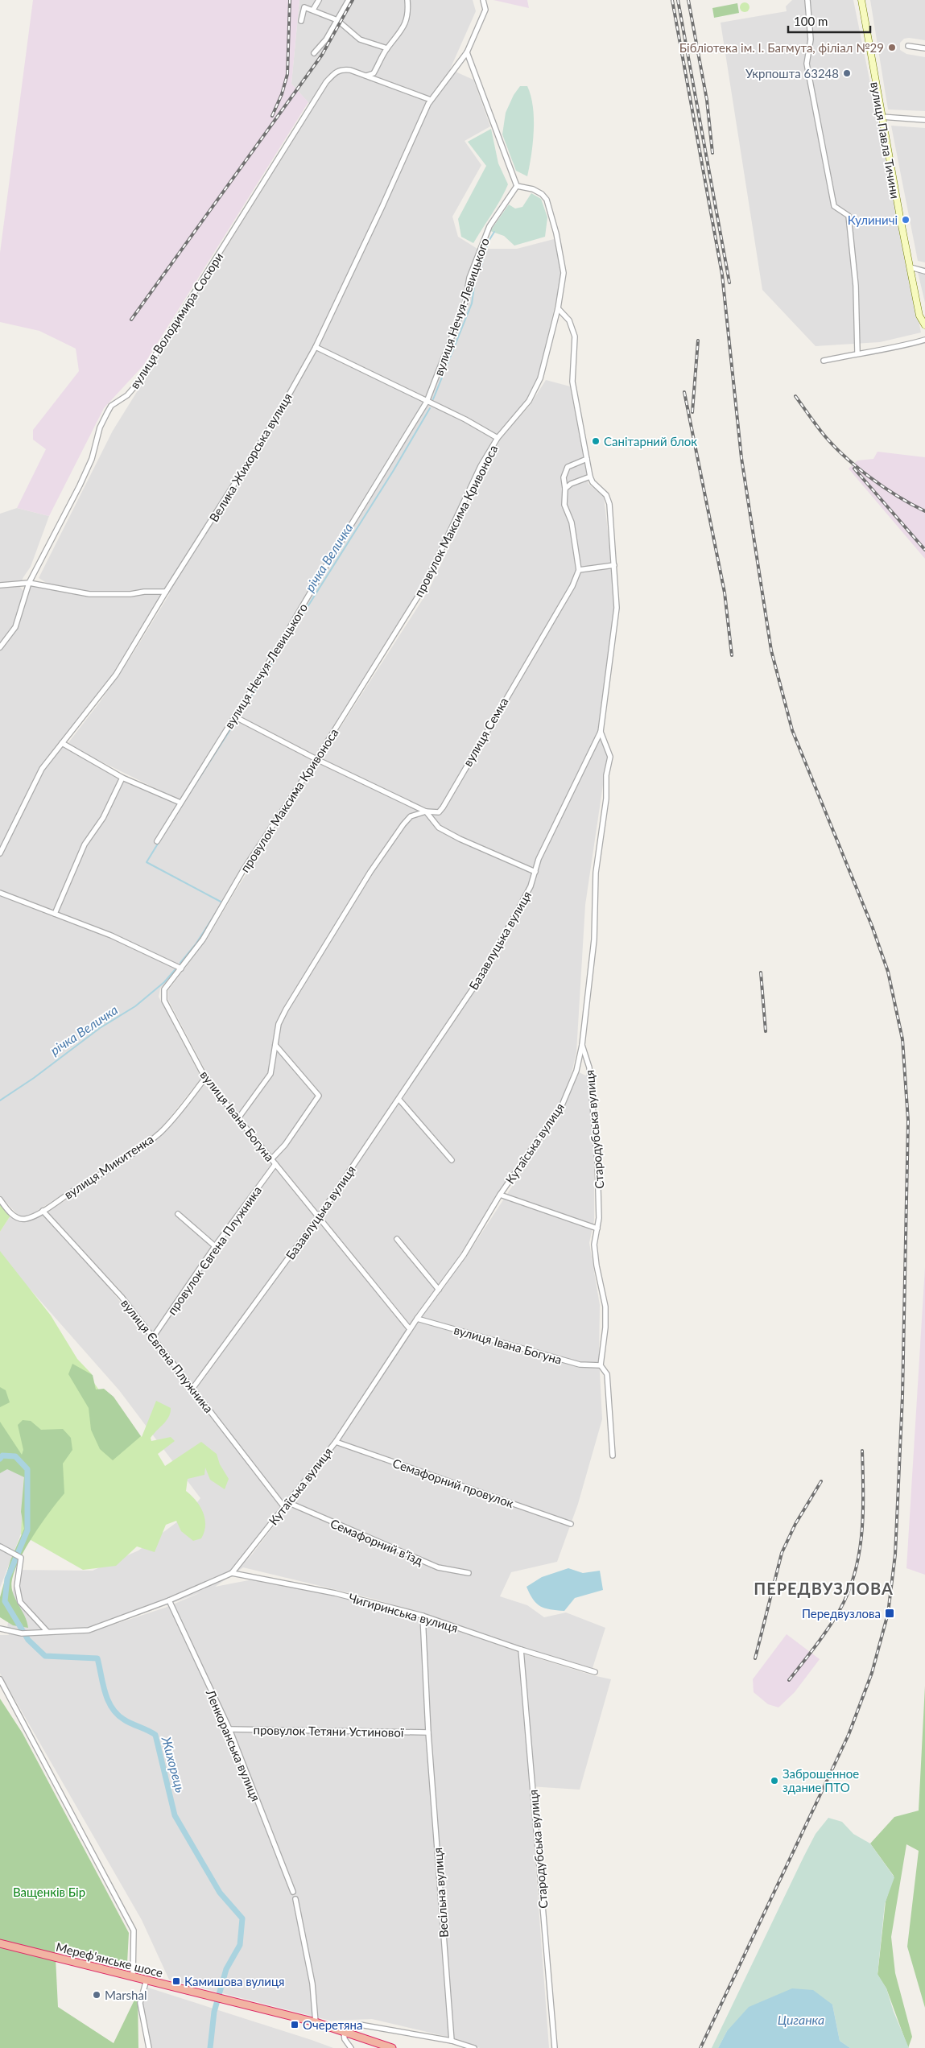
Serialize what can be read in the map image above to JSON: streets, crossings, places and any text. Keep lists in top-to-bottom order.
{
  "streets": {
    "highway": ["Мереф'янське шосе"],
    "main road": ["вулиця Павла Тичини"],
    "street": [
      "вулиця Нечуя-Левицького",
      "вулиця Володимира Сосюри",
      "Велика Жихорська вулиця",
      "провулок Максима Кривоноса",
      "вулиця Семка",
      "Базавлуцька вулиця",
      "вулиця Івана Богуна",
      "Стародубська вулиця",
      "Кутаїська вулиця",
      "вулиця Микитенка",
      "провулок Євгена Плужника",
      "вулиця Євгена Плужника",
      "Семафорний провулок",
      "Семафорний в’їзд",
      "Чигиринська вулиця",
      "провулок Тетяни Устинової",
      "Ленкоранська вулиця",
      "Весільна вулиця"
    ]
  },
  "crossings": [
    ["вулиця Нечуя-Левицького", "провулок Максима Кривоноса"],
    ["провулок Максима Кривоноса", "вулиця Івана Богуна"],
    ["вулиця Семка", "вулиця Івана Богуна"],
    ["Базавлуцька вулиця", "вулиця Івана Богуна"],
    ["Базавлуцька вулиця", "Стародубська вулиця"],
    ["Базавлуцька вулиця", "вулиця Євгена Плужника"],
    ["вулиця Івана Богуна", "Стародубська вулиця"],
    ["вулиця Івана Богуна", "Кутаїська вулиця"],
    ["вулиця Івана Богуна", "вулиця Микитенка"],
    ["вулиця Івана Богуна", "провулок Євгена Плужника"],
    ["Стародубська вулиця", "Кутаїська вулиця"],
    ["Стародубська вулиця", "Чигиринська вулиця"],
    ["Кутаїська вулиця", "вулиця Євгена Плужника"],
    ["Кутаїська вулиця", "Семафорний провулок"],
    ["Кутаїська вулиця", "Семафорний в’їзд"],
    ["Кутаїська вулиця", "Чигиринська вулиця"],
    ["Кутаїська вулиця", "Ленкоранська вулиця"],
    ["вулиця Микитенка", "вулиця Євгена Плужника"],
    ["провулок Євгена Плужника", "вулиця Євгена Плужника"],
    ["вулиця Євгена Плужника", "Семафорний в’їзд"],
    ["Чигиринська вулиця", "Весільна вулиця"],
    ["провулок Тетяни Устинової", "Ленкоранська вулиця"],
    ["провулок Тетяни Устинової", "Весільна вулиця"]
  ],
  "districts": ["ПЕРЕДВУЗЛОВА"],
  "water": ["річка Величка", "Жихорець", "Циганка"],
  "parks": ["Ващенків Бір"],
  "places": {
    "other": [
      "Бібліотека ім. І. Багмута, філіал №29",
      "Укрпошта 63248",
      "Кулиничі",
      "Санітарний блок",
      "Заброшенное здание ПТО",
      "Marshal"
    ],
    "transit": ["Передвузлова", "Камишова вулиця", "Очеретяна"]
  },
  "scale_bar": "100 m"
}
